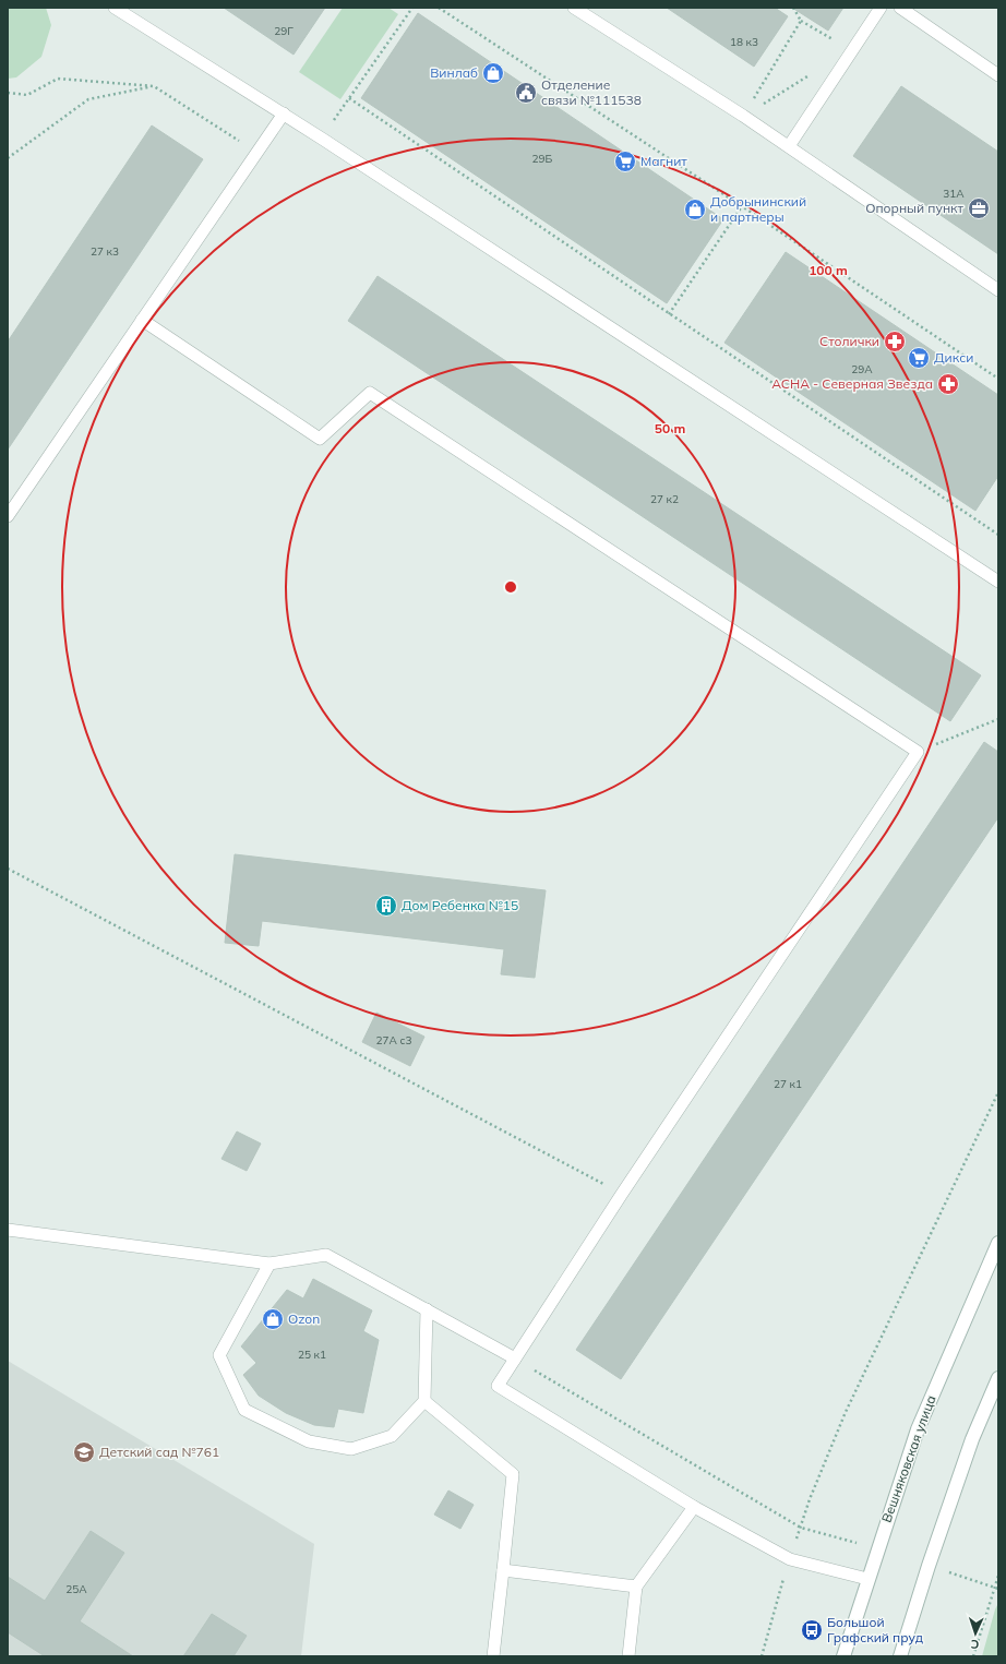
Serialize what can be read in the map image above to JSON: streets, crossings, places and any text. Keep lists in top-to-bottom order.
{
  "streets": {
    "main road": ["Вешняковская улица"]
  },
  "places": {
    "shop": ["Винлаб", "Добрынинский и партнеры", "Ozon"],
    "public building": ["Отделение связи №111538"],
    "supermarket": ["Магнит", "Дикси"],
    "office": ["Опорный пункт"],
    "pharmacy": ["Столички", "АСНА - Северная Звезда"],
    "building": ["Дом Ребенка №15"],
    "school or university": ["Детский сад №761"],
    "bus stop": ["Большой Графский пруд"]
  },
  "house_numbers": [
    "29Г",
    "18 к3",
    "29Б",
    "31А",
    "27 к3",
    "29А",
    "27 к2",
    "27А с3",
    "27 к1",
    "25 к1",
    "25А"
  ],
  "north": "bottom",
  "rings": ["100 m", "50 m"]
}
